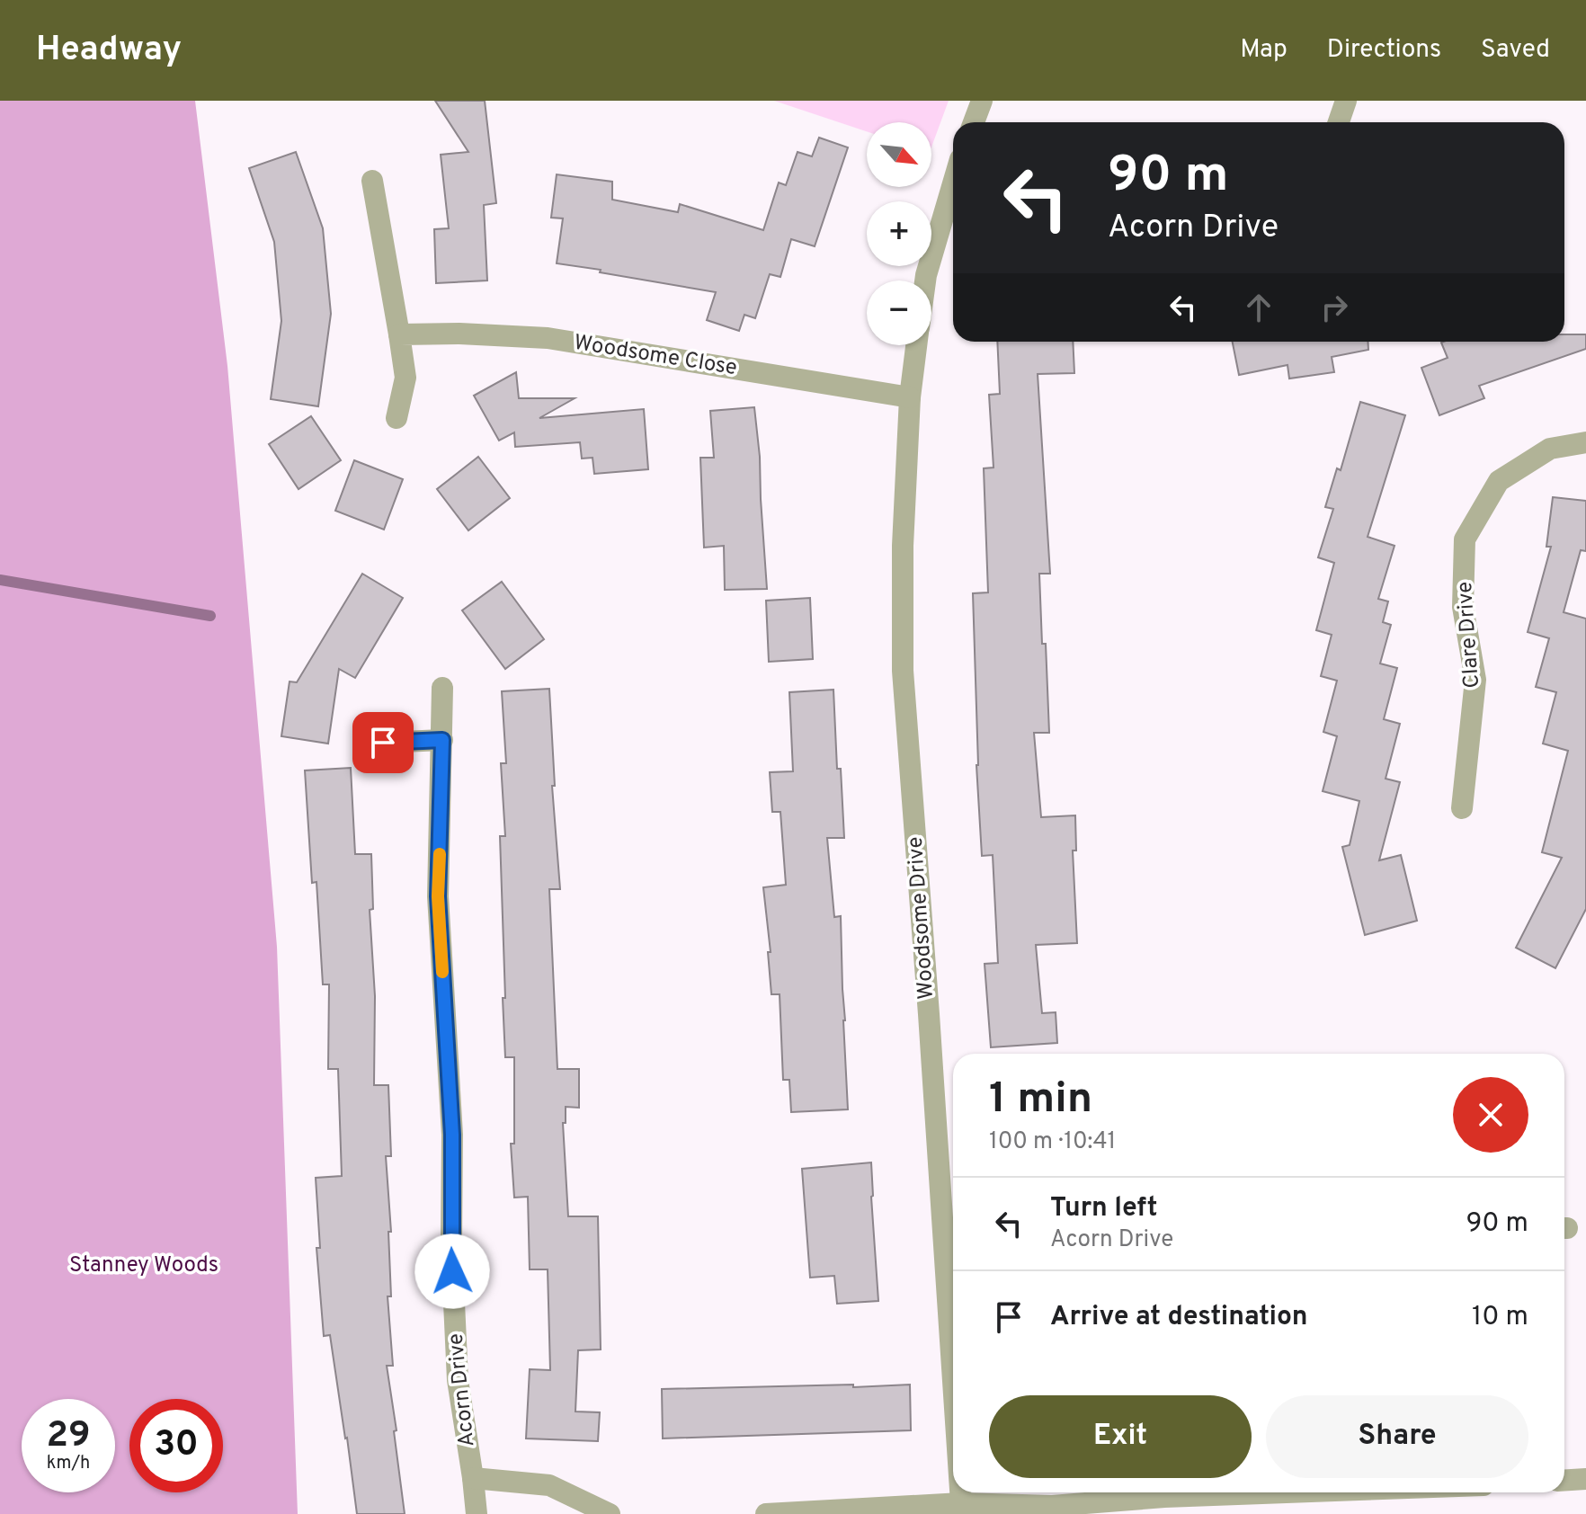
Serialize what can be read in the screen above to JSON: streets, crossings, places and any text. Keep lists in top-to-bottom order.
{
  "streets": {
    "street": [
      "Woodsome Close",
      "Clare Drive",
      "Woodsome Drive",
      "Acorn Drive"
    ]
  },
  "crossings": [
    ["Woodsome Close", "Woodsome Drive"]
  ],
  "parks": ["Stanney Woods"],
  "north": "bottom right",
  "page": {
    "header": "Headway",
    "nav": ["Map", "Directions", "Saved"],
    "map_buttons": ["+", "−"],
    "turn": ["90 m", "Acorn Drive"],
    "heading": ["1 min", "100 m · 10:41"],
    "list": [
      {
        "name": "Turn left",
        "note": "Acorn Drive",
        "value": "90 m"
      },
      {
        "name": "Arrive at destination",
        "value": "10 m"
      }
    ],
    "buttons": ["Exit", "Share"],
    "speed": "29 km/h",
    "limit": "30"
  }
}
